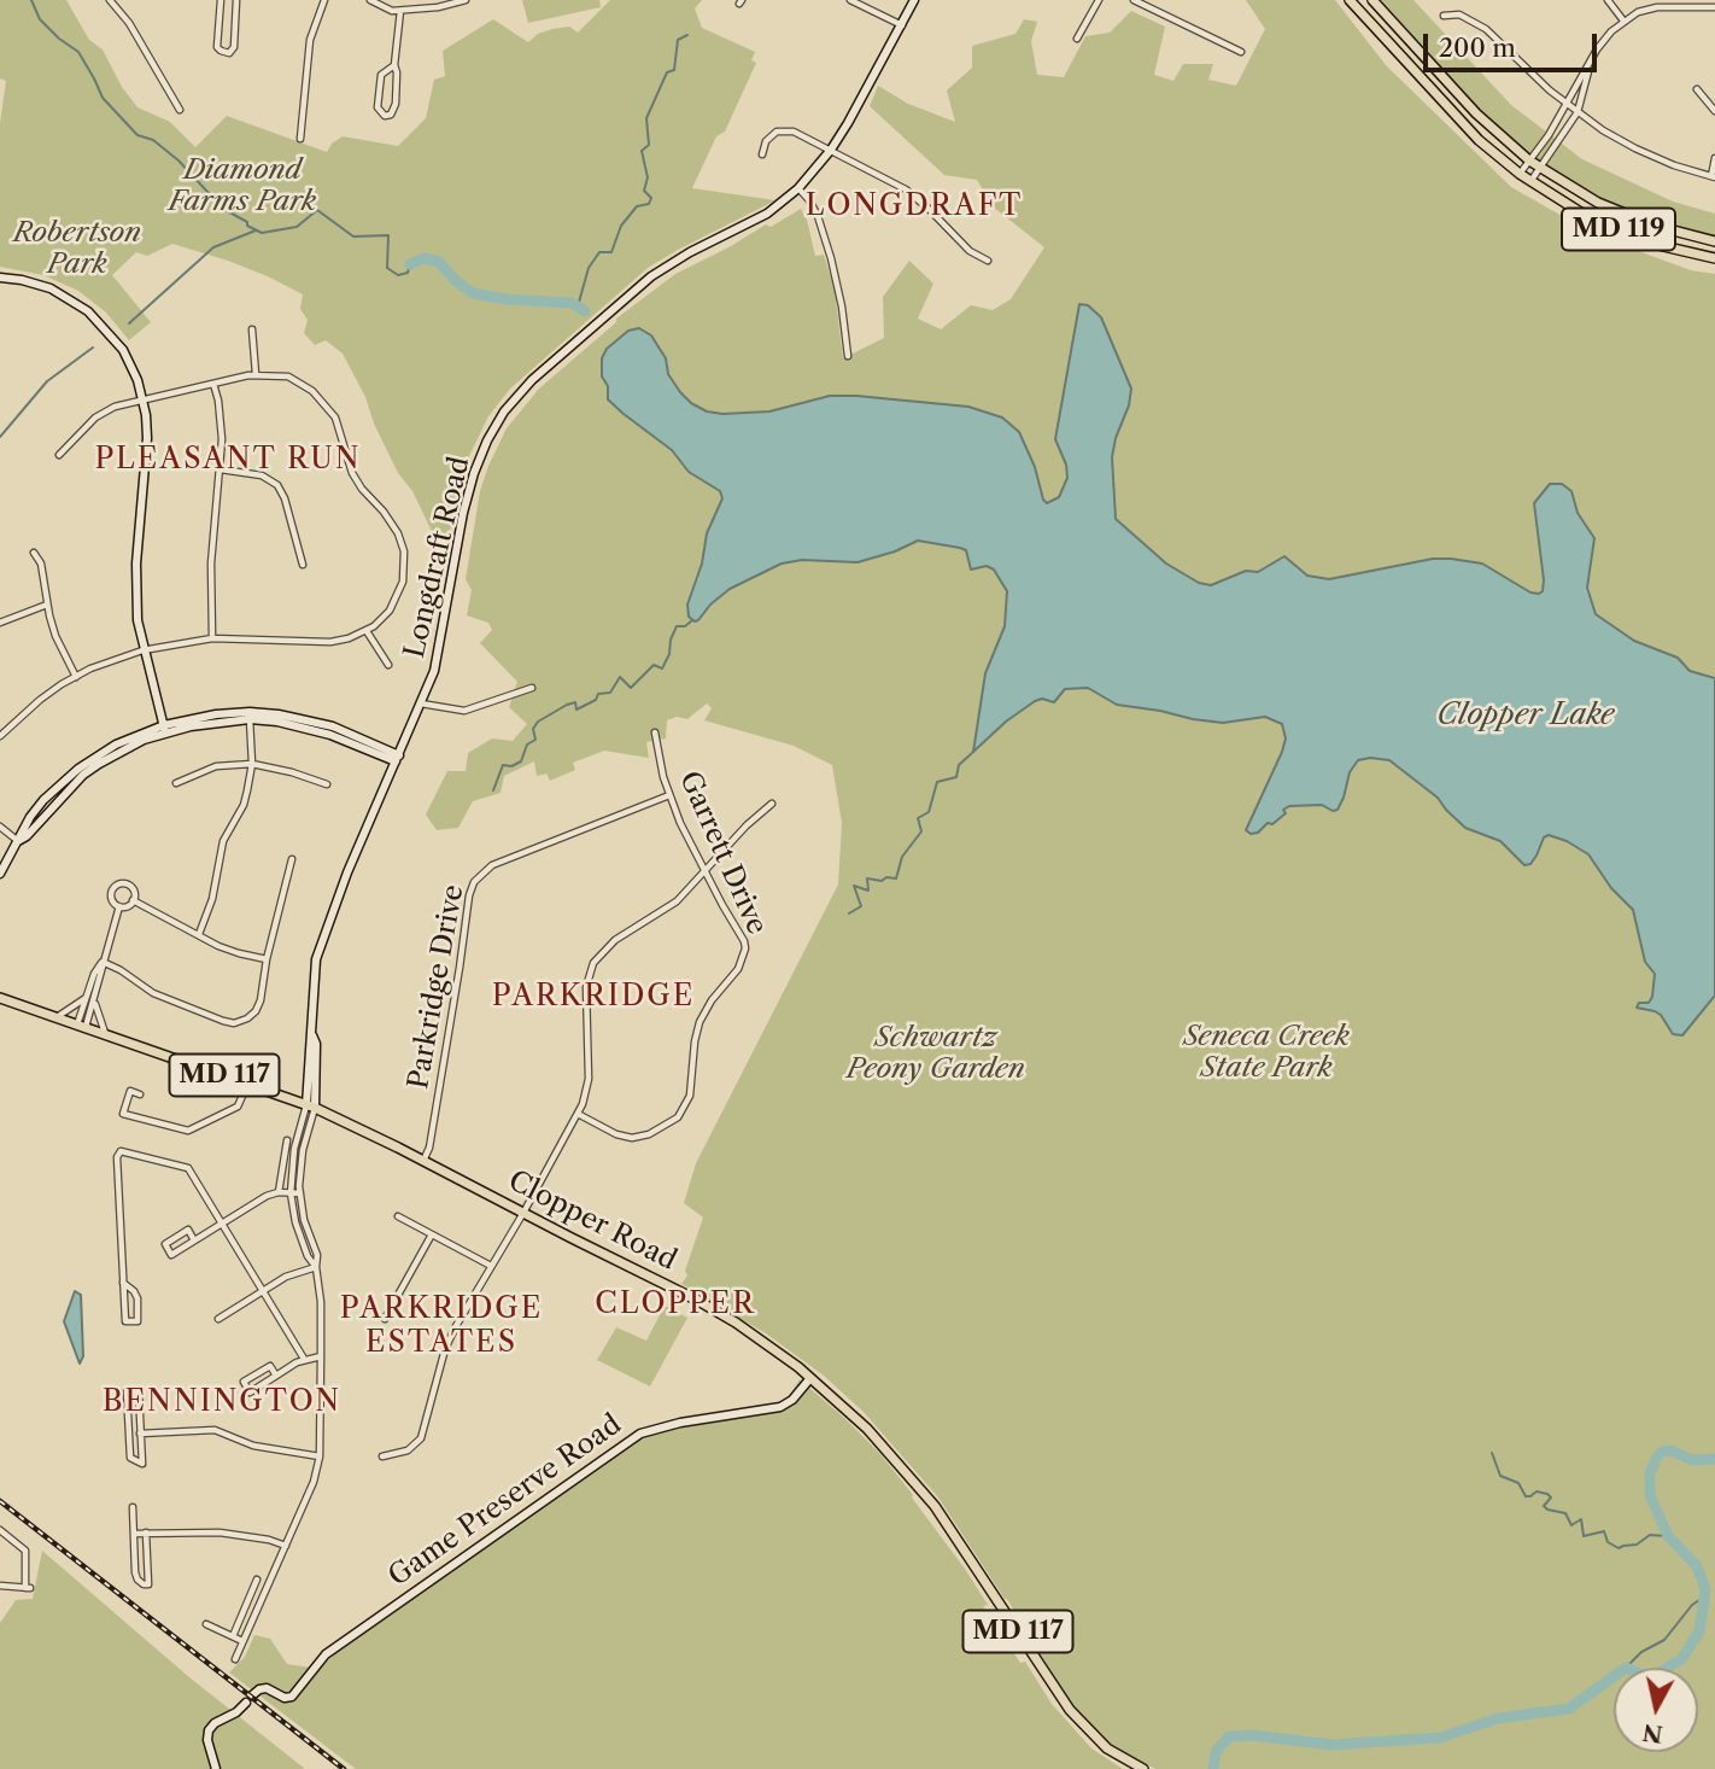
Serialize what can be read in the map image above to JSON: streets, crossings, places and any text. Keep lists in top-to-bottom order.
{
  "streets": {
    "main road": ["MD 119", "MD 117", "Clopper Road"],
    "street": [
      "Longdraft Road",
      "Garrett Drive",
      "Parkridge Drive",
      "Game Preserve Road"
    ]
  },
  "crossings": [
    ["Longdraft Road", "Clopper Road"],
    ["Garrett Drive", "Parkridge Drive"],
    ["Parkridge Drive", "Clopper Road"],
    ["Clopper Road", "Game Preserve Road"]
  ],
  "districts": [
    "LONGDRAFT",
    "PLEASANT RUN",
    "PARKRIDGE",
    "CLOPPER",
    "PARKRIDGE ESTATES",
    "BENNINGTON"
  ],
  "water": ["Clopper Lake"],
  "parks": [
    "Diamond Farms Park",
    "Robertson Park",
    "Seneca Creek State Park",
    "Schwartz Peony Garden"
  ],
  "scale_bar": "200 m",
  "north": "bottom"
}
